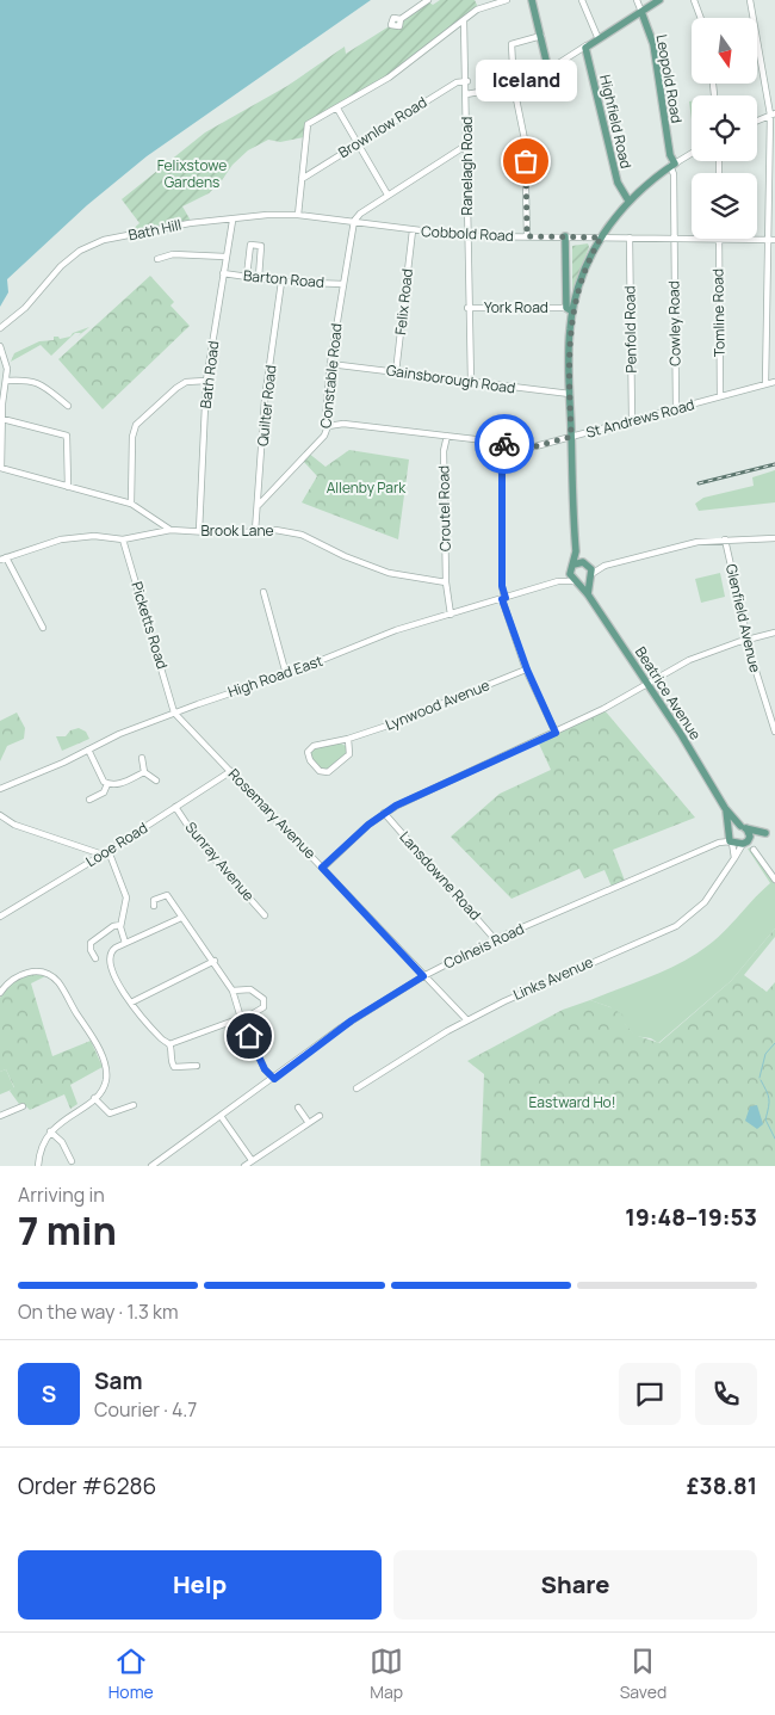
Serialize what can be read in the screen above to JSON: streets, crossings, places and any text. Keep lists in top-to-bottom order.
{
  "streets": {
    "main road": ["Leopold Road", "Highfield Road", "Beatrice Avenue"],
    "street": [
      "Brownlow Road",
      "Ranelagh Road",
      "Bath Hill",
      "Cobbold Road",
      "Barton Road",
      "Felix Road",
      "York Road",
      "Tomline Road",
      "Cowley Road",
      "Penfold Road",
      "Bath Road",
      "Constable Road",
      "Gainsborough Road",
      "Quilter Road",
      "St Andrews Road",
      "Croutel Road",
      "Brook Lane",
      "Glenfield Avenue",
      "Picketts Road",
      "High Road East",
      "Lynwood Avenue",
      "Rosemary Avenue",
      "Looe Road",
      "Sunray Avenue",
      "Lansdowne Road",
      "Colneis Road",
      "Links Avenue"
    ]
  },
  "crossings": [
    ["Leopold Road", "Cobbold Road"],
    ["Leopold Road", "Cowley Road"],
    ["Brownlow Road", "Ranelagh Road"],
    ["Ranelagh Road", "Cobbold Road"],
    ["Ranelagh Road", "York Road"],
    ["Ranelagh Road", "Gainsborough Road"],
    ["Bath Hill", "Cobbold Road"],
    ["Bath Hill", "Bath Road"],
    ["Cobbold Road", "Felix Road"],
    ["Cobbold Road", "Tomline Road"],
    ["Cobbold Road", "Cowley Road"],
    ["Cobbold Road", "Penfold Road"],
    ["Cobbold Road", "Bath Road"],
    ["Cobbold Road", "Constable Road"],
    ["Barton Road", "Bath Road"],
    ["Barton Road", "Constable Road"],
    ["Barton Road", "Quilter Road"],
    ["Felix Road", "Gainsborough Road"],
    ["Tomline Road", "St Andrews Road"],
    ["Cowley Road", "St Andrews Road"],
    ["Penfold Road", "St Andrews Road"],
    ["Bath Road", "Brook Lane"],
    ["Constable Road", "Gainsborough Road"],
    ["Constable Road", "Quilter Road"],
    ["Constable Road", "St Andrews Road"],
    ["Quilter Road", "Brook Lane"],
    ["St Andrews Road", "Croutel Road"],
    ["Croutel Road", "Brook Lane"],
    ["Brook Lane", "Picketts Road"],
    ["Picketts Road", "High Road East"],
    ["Picketts Road", "Rosemary Avenue"],
    ["High Road East", "Beatrice Avenue"],
    ["High Road East", "Rosemary Avenue"],
    ["Beatrice Avenue", "Colneis Road"],
    ["Beatrice Avenue", "Links Avenue"],
    ["Rosemary Avenue", "Looe Road"],
    ["Rosemary Avenue", "Colneis Road"],
    ["Rosemary Avenue", "Links Avenue"],
    ["Looe Road", "Sunray Avenue"],
    ["Lansdowne Road", "Colneis Road"]
  ],
  "parks": ["Felixstowe Gardens", "Allenby Park", "Eastward Ho!"],
  "places": ["Iceland"],
  "north": "bottom",
  "page": {
    "bubble": "Iceland",
    "heading": ["7 min", "Arriving in", "19:48–19:53"],
    "panel": [
      "Sam",
      "Courier · 4.7",
      "Order #6286",
      "£38.81"
    ],
    "bar": "On the way · 1.3 km",
    "round": "S",
    "buttons": ["Help", "Share"],
    "tabs": ["Home", "Map", "Saved"]
  }
}
